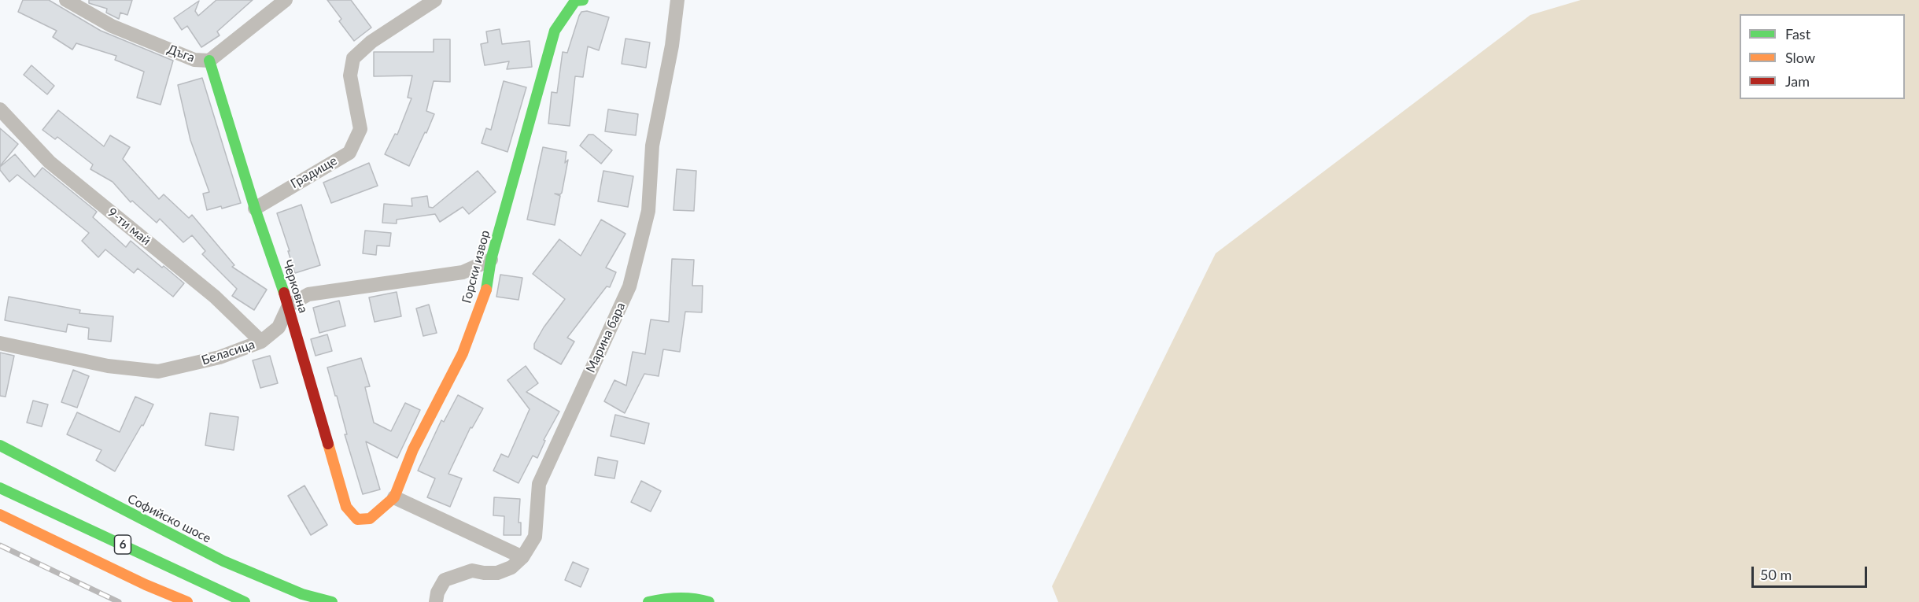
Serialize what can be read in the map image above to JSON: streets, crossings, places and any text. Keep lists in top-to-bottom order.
{
  "streets": {
    "main road": [
      "Горски извор",
      "Черковна",
      "Софийско шосе",
      "6"
    ],
    "street": [
      "Дъга",
      "Градище",
      "9-ти май",
      "Марина бара",
      "Беласица"
    ]
  },
  "crossings": [
    ["Дъга", "Черковна"],
    ["Градище", "Черковна"],
    ["9-ти май", "Беласица"],
    ["Горски извор", "Черковна"],
    ["Черковна", "Беласица"]
  ],
  "legend": ["Fast", "Slow", "Jam"],
  "scale_bar": "50 m"
}
